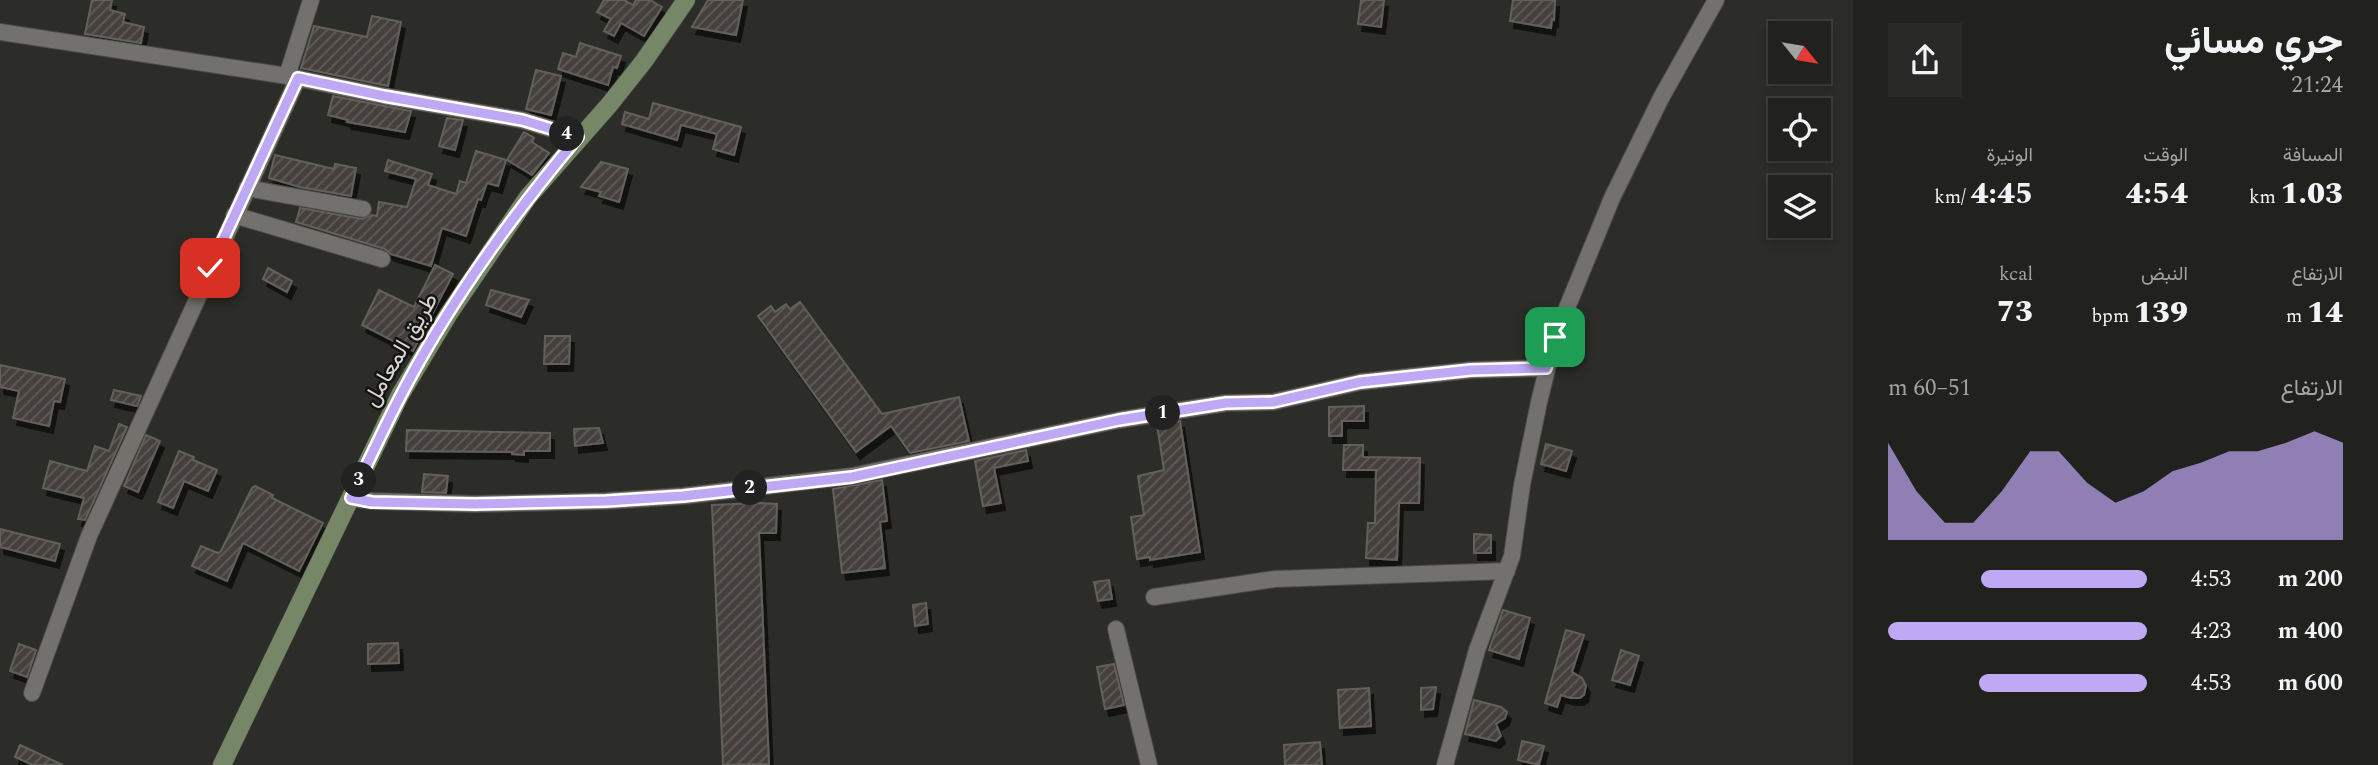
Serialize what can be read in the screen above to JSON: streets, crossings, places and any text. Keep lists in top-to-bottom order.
{
  "streets": {
    "main road": ["طريق المعامل"]
  },
  "north": "bottom right",
  "page": {
    "heading": ["جري مسائي", "21:24"],
    "pins": [
      "4",
      "1",
      "3",
      "2"
    ],
    "stats": [
      ["المسافة", "1.03 km"],
      ["الوقت", "4:54"],
      ["الوتيرة", "4:45 /km"],
      ["الارتفاع", "14 m"],
      ["النبض", "139 bpm"],
      ["kcal", "73"]
    ],
    "chart": ["الارتفاع", "51–60 m"],
    "list": [
      {
        "name": "200 m",
        "note": "4:53"
      },
      {
        "name": "400 m",
        "note": "4:23"
      },
      {
        "name": "600 m",
        "note": "4:53"
      }
    ]
  }
}
